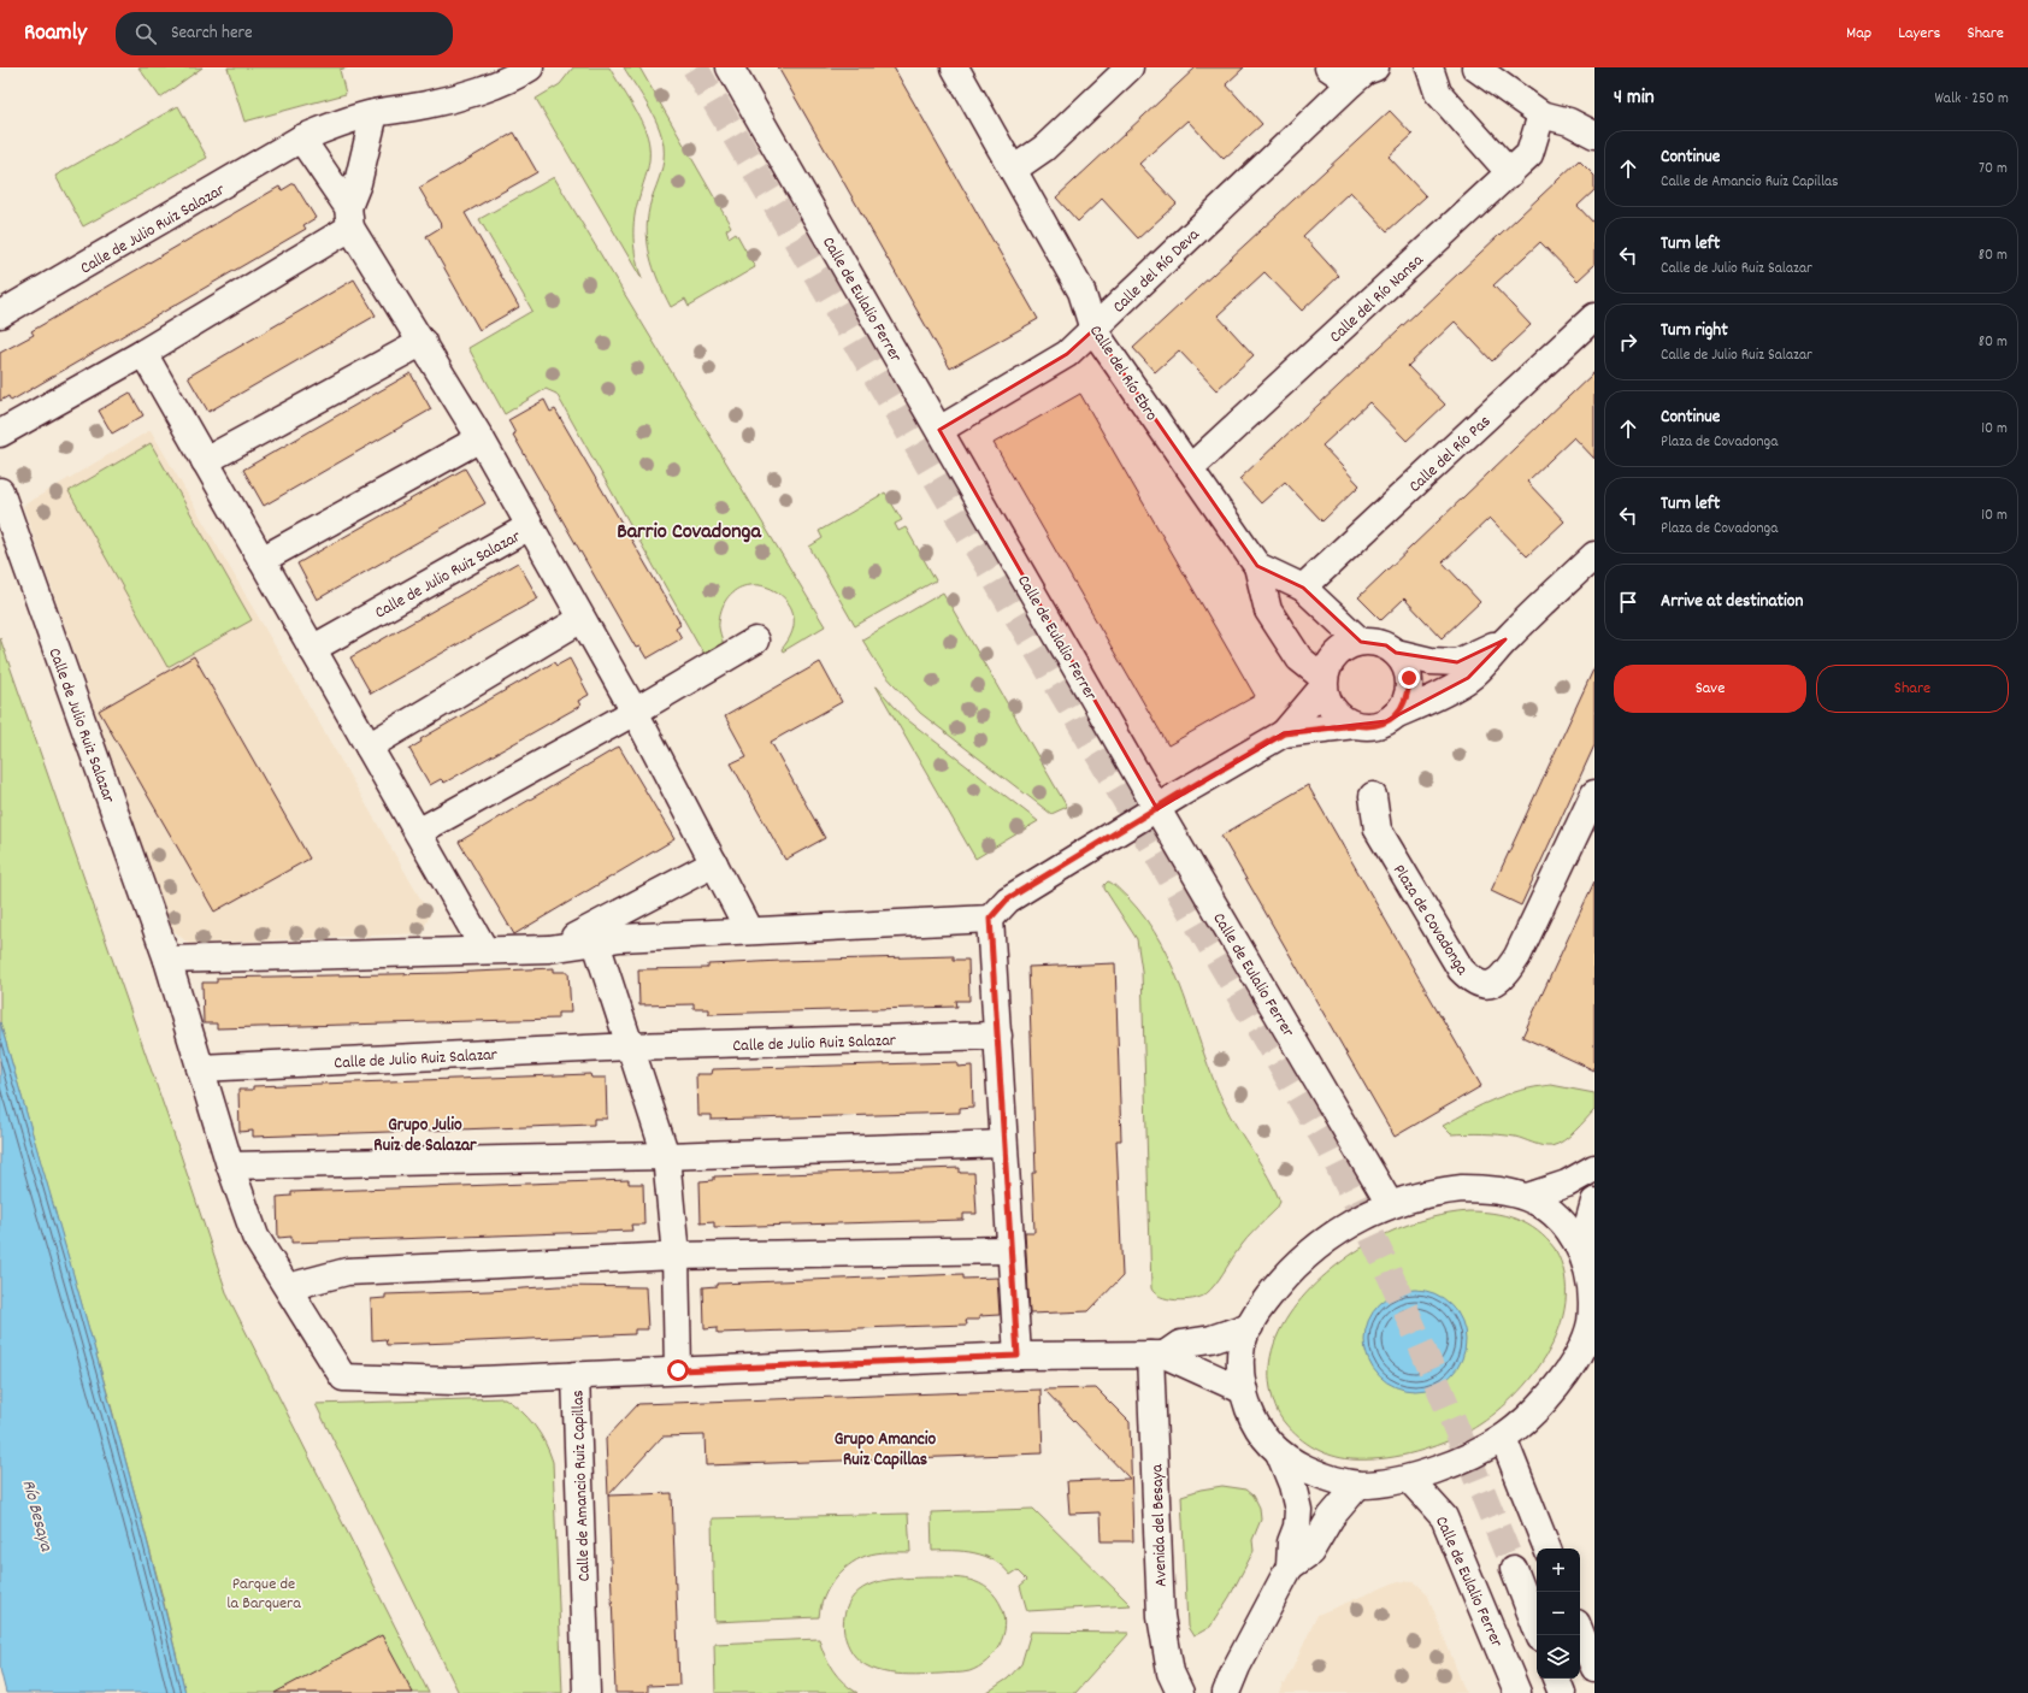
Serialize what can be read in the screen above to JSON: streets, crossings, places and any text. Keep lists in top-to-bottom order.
{
  "streets": {
    "street": [
      "Calle de Julio Ruiz Salazar",
      "Calle del Río Deva",
      "Calle del Río Nansa",
      "Calle de Eulalio Ferrer",
      "Calle del Río Ebro",
      "Calle del Río Pas",
      "Plaza de Covadonga",
      "Calle de Amancio Ruiz Capillas",
      "Avenida del Besaya"
    ]
  },
  "crossings": [
    ["Calle de Julio Ruiz Salazar", "Calle de Amancio Ruiz Capillas"],
    ["Calle del Río Deva", "Calle de Eulalio Ferrer"],
    ["Calle del Río Deva", "Calle del Río Ebro"],
    ["Calle del Río Nansa", "Calle del Río Ebro"],
    ["Calle del Río Ebro", "Calle del Río Pas"],
    ["Calle de Amancio Ruiz Capillas", "Avenida del Besaya"]
  ],
  "districts": ["Barrio Covadonga", "Grupo Julio Ruiz de Salazar", "Grupo Amancio Ruiz Capillas"],
  "water": ["Río Besaya"],
  "parks": ["Parque de la Barquera"],
  "page": {
    "header": "Roamly",
    "search": "Search here",
    "nav": ["Map", "Layers", "Share"],
    "heading": ["4 min", "Walk · 250 m"],
    "list": [
      ["Continue", "Calle de Amancio Ruiz Capillas", "70 m"],
      ["Turn left", "Calle de Julio Ruiz Salazar", "80 m"],
      ["Turn right", "Calle de Julio Ruiz Salazar", "80 m"],
      ["Continue", "Plaza de Covadonga", "10 m"],
      ["Turn left", "Plaza de Covadonga", "10 m"],
      "Arrive at destination"
    ],
    "buttons": ["Save", "Share"],
    "map_buttons": ["+", "−"]
  }
}
